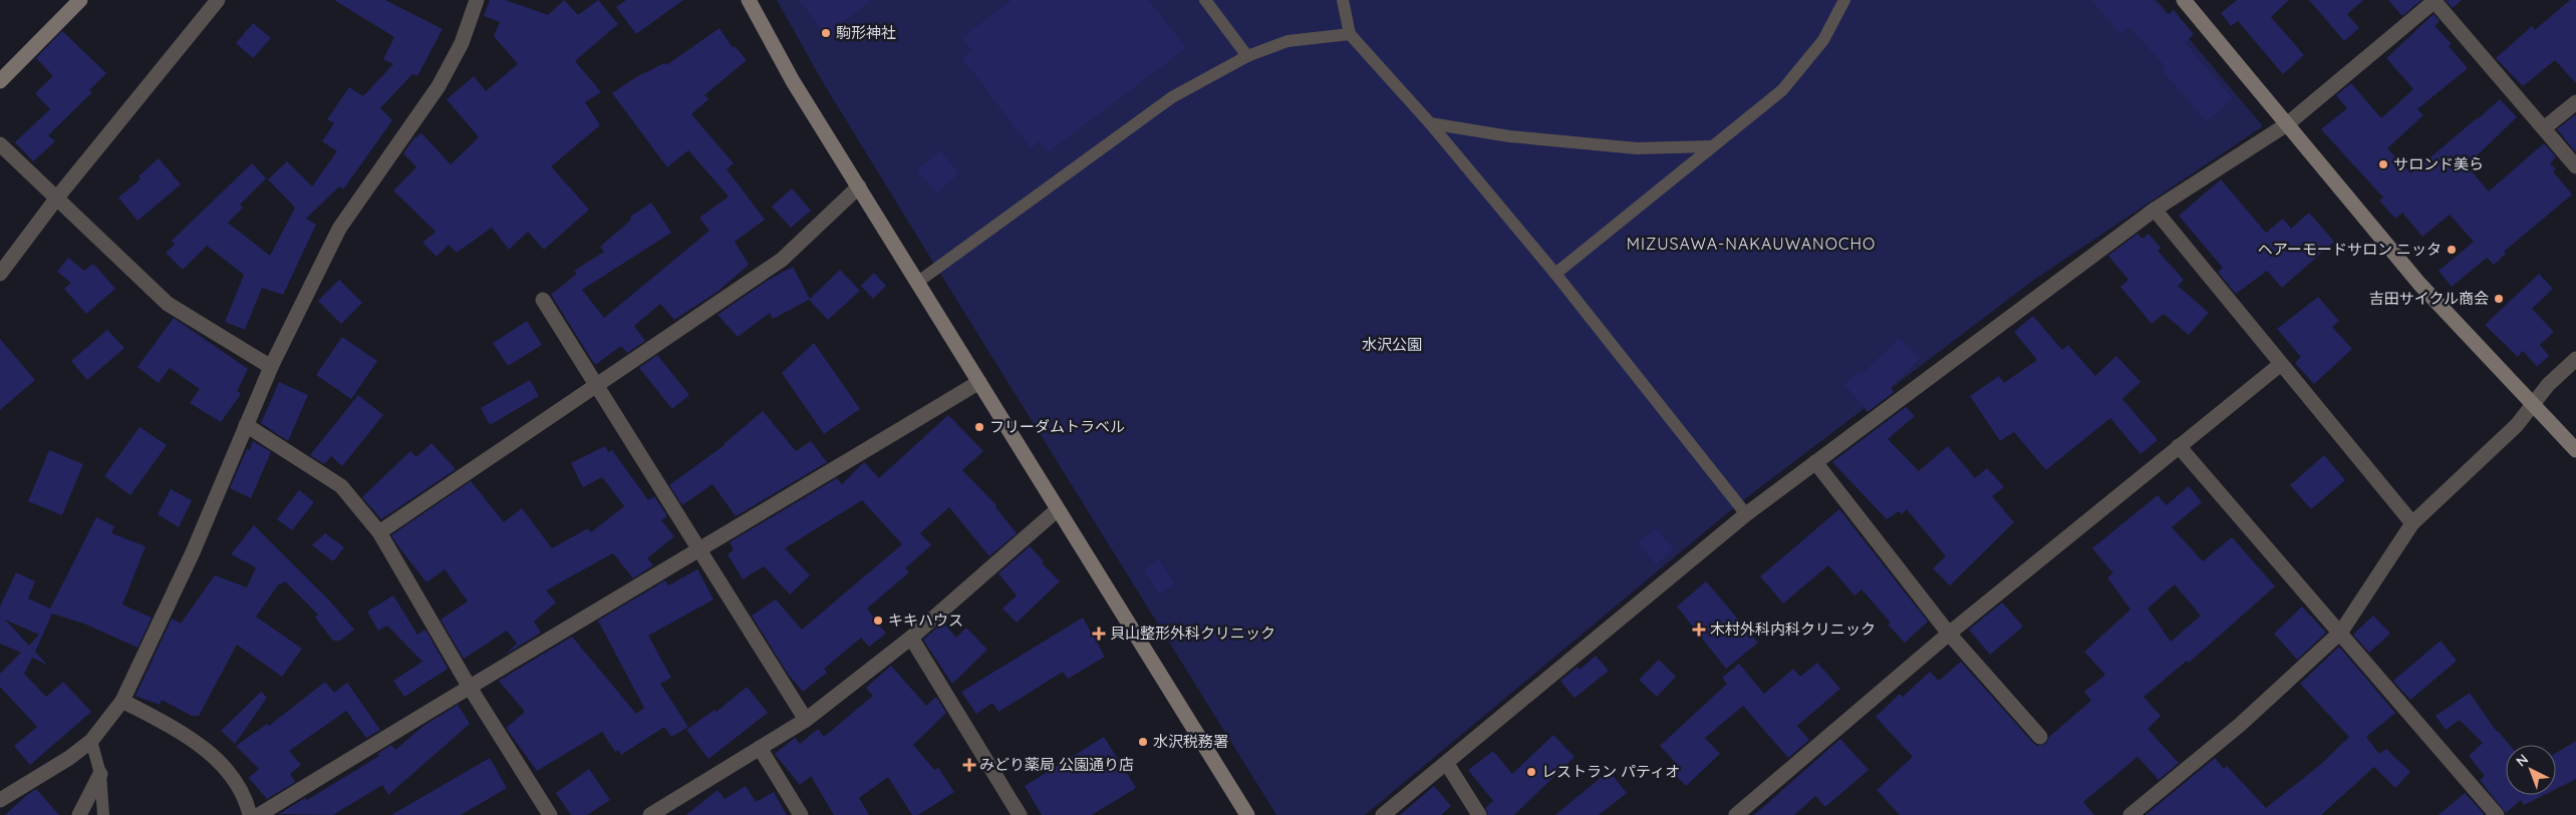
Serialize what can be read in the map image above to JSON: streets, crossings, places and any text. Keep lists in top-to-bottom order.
{
  "districts": ["MIZUSAWA-NAKAUWANOCHO"],
  "parks": ["水沢公園"],
  "places": {
    "other": [
      "駒形神社",
      "サロンド美ら",
      "ヘアーモードサロン ニッタ",
      "吉田サイクル商会",
      "フリーダムトラベル",
      "キキハウス",
      "水沢税務署",
      "レストラン パティオ"
    ],
    "health": ["木村外科内科クリニック", "貝山整形外科クリニック", "みどり薬局 公園通り店"]
  },
  "north": "top left"
}
